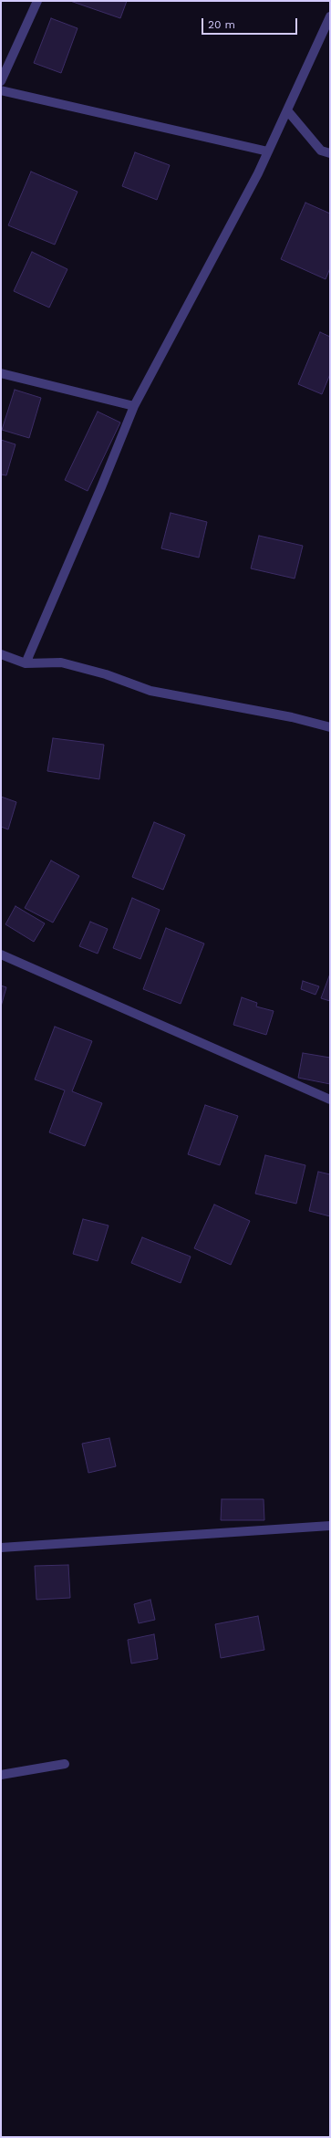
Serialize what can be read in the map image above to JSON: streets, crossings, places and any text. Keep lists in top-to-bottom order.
{
  "scale_bar": "20 m"
}
